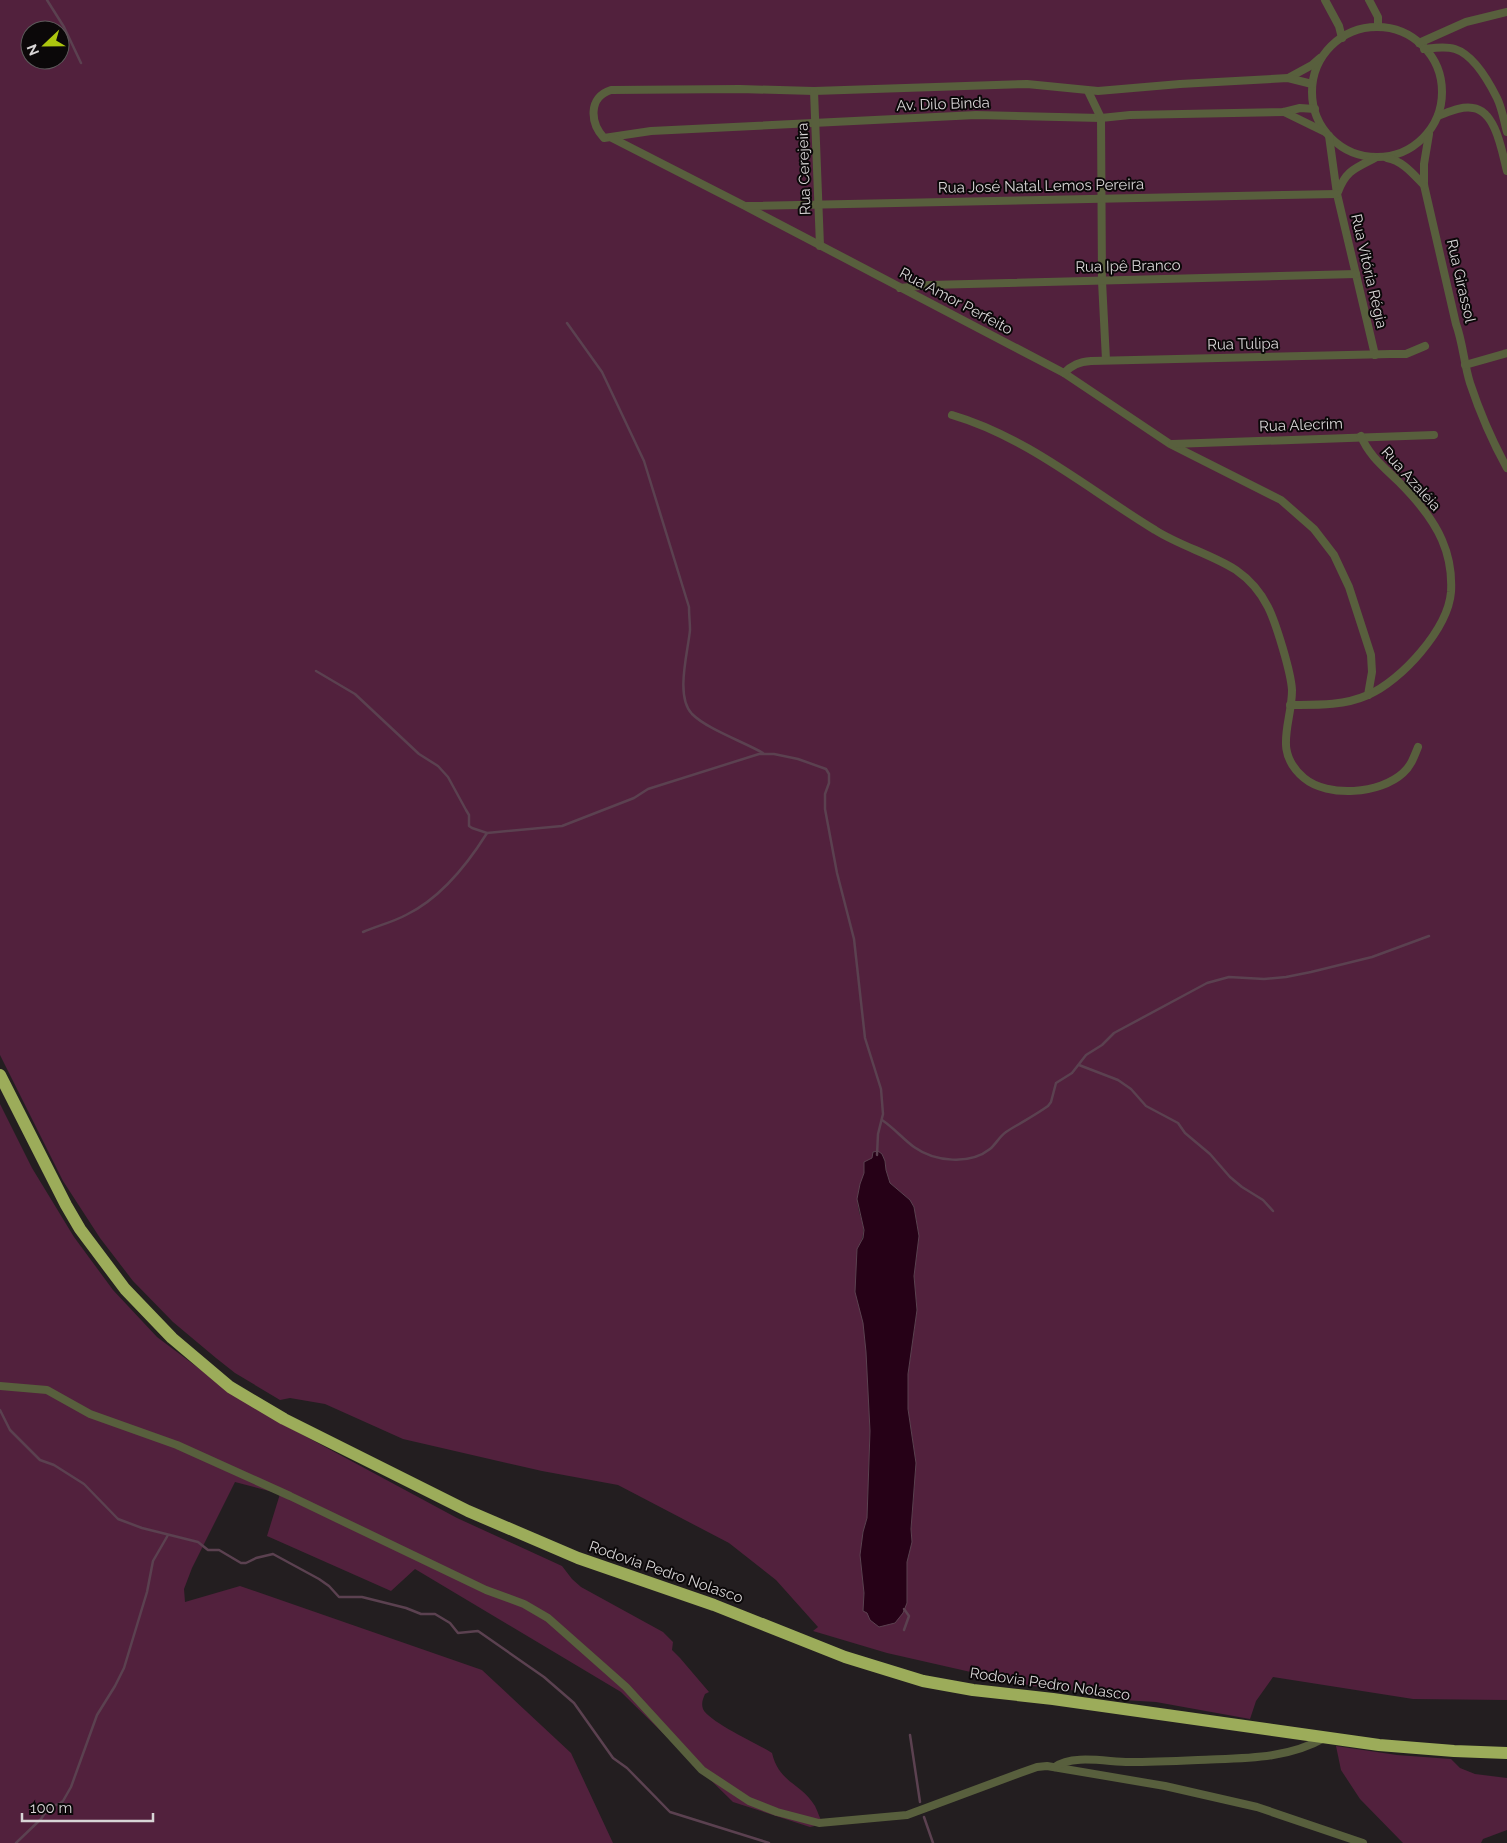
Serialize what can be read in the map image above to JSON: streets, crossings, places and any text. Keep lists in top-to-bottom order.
{
  "streets": {
    "highway": ["Rodovia Pedro Nolasco"],
    "street": [
      "Av. Dilo Binda",
      "Rua Cerejeira",
      "Rua José Natal Lemos Pereira",
      "Rua Ipê Branco",
      "Rua Vitória Régia",
      "Rua Girassol",
      "Rua Amor Perfeito",
      "Rua Tulipa",
      "Rua Alecrim",
      "Rua Azaléia"
    ]
  },
  "crossings": [
    ["Av. Dilo Binda", "Rua Cerejeira"],
    ["Av. Dilo Binda", "Rua Vitória Régia"],
    ["Av. Dilo Binda", "Rua Girassol"],
    ["Av. Dilo Binda", "Rua Amor Perfeito"],
    ["Rua Cerejeira", "Rua José Natal Lemos Pereira"],
    ["Rua Cerejeira", "Rua Amor Perfeito"],
    ["Rua José Natal Lemos Pereira", "Rua Vitória Régia"],
    ["Rua José Natal Lemos Pereira", "Rua Amor Perfeito"],
    ["Rua Ipê Branco", "Rua Vitória Régia"],
    ["Rua Ipê Branco", "Rua Amor Perfeito"],
    ["Rua Vitória Régia", "Rua Girassol"],
    ["Rua Vitória Régia", "Rua Tulipa"],
    ["Rua Amor Perfeito", "Rua Tulipa"],
    ["Rua Amor Perfeito", "Rua Alecrim"],
    ["Rua Amor Perfeito", "Rua Azaléia"],
    ["Rua Alecrim", "Rua Azaléia"]
  ],
  "scale_bar": "100 m",
  "north": "left"
}
